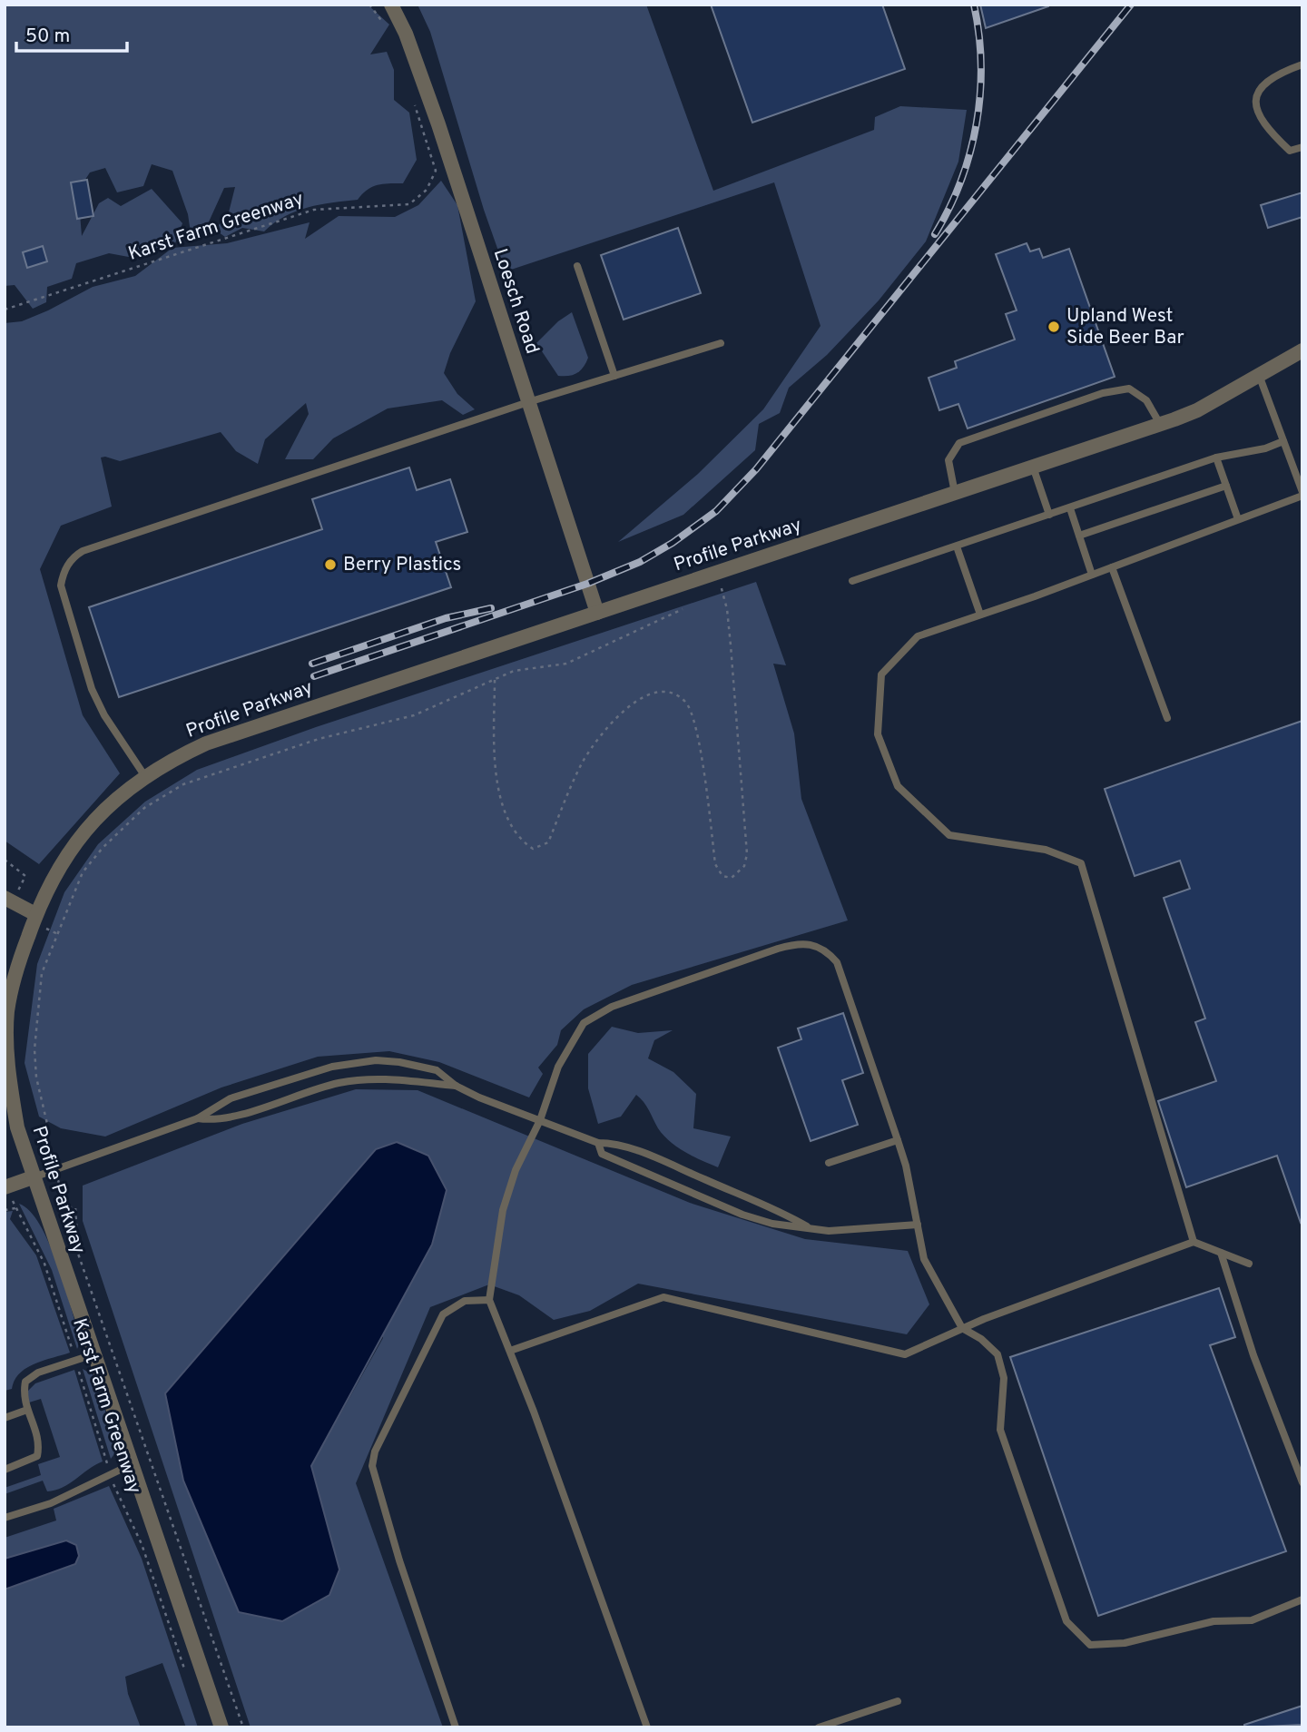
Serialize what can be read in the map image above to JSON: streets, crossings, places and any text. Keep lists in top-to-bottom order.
{
  "streets": {
    "street": ["Loesch Road", "Profile Parkway"],
    "path": ["Karst Farm Greenway"]
  },
  "crossings": [
    ["Loesch Road", "Profile Parkway"]
  ],
  "places": ["Upland West Side Beer Bar", "Berry Plastics"],
  "scale_bar": "50 m"
}
